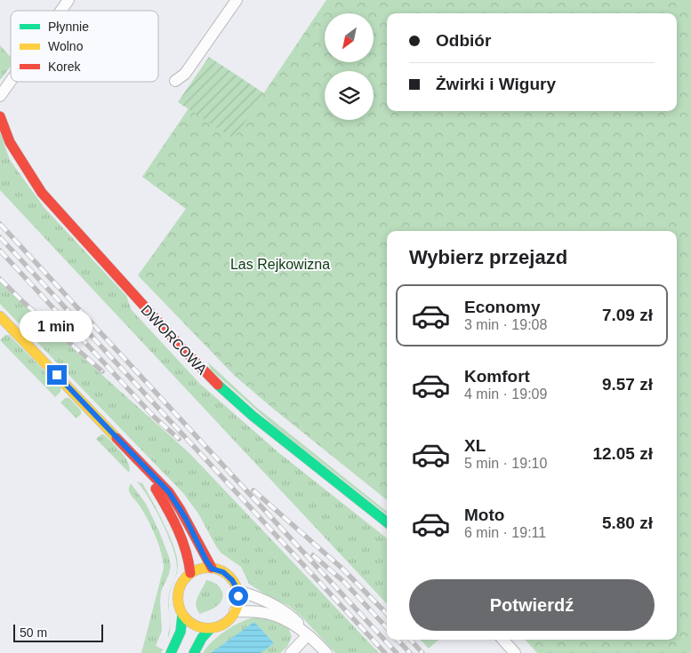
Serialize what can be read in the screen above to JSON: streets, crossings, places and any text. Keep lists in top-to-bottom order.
{
  "streets": {
    "main road": ["DWORCOWA"]
  },
  "parks": ["Las Rejkowizna"],
  "legend": ["Płynnie", "Wolno", "Korek"],
  "scale_bar": "50 m",
  "north": "bottom left",
  "page": {
    "banner": ["Odbiór", "Żwirki i Wigury"],
    "heading": "Wybierz przejazd",
    "list": [
      {
        "name": "Economy",
        "note": "3 min · 19:08",
        "value": "7.09 zł"
      },
      {
        "name": "Komfort",
        "note": "4 min · 19:09",
        "value": "9.57 zł"
      },
      {
        "name": "XL",
        "note": "5 min · 19:10",
        "value": "12.05 zł"
      },
      {
        "name": "Moto",
        "note": "6 min · 19:11",
        "value": "5.80 zł"
      }
    ],
    "bubble": "1 min",
    "buttons": "Potwierdź",
    "scale": "50 m"
  }
}
